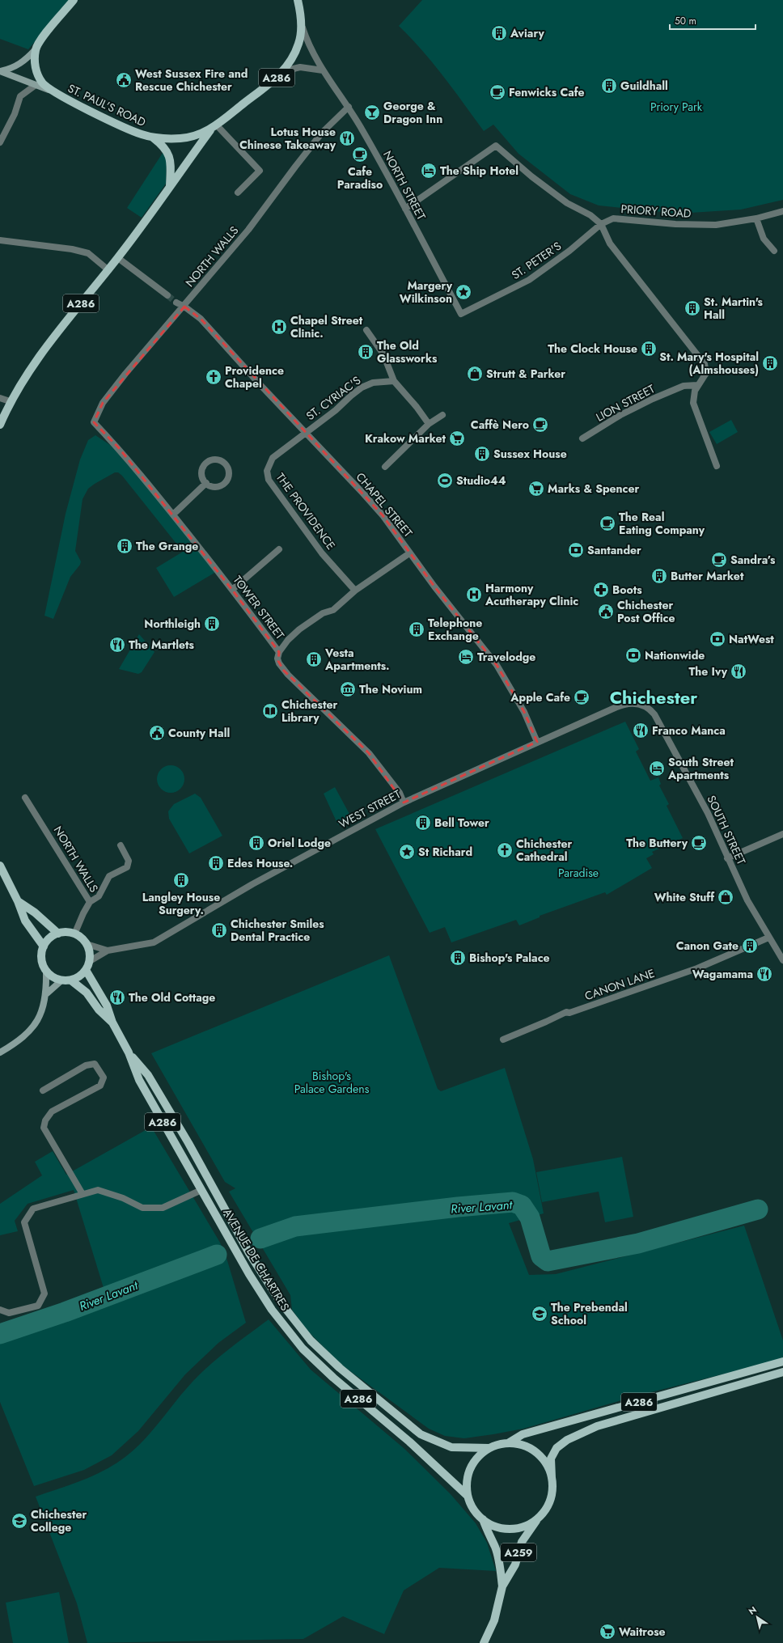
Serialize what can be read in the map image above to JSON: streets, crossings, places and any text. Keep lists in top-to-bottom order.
{
  "streets": {
    "main road": [
      "A286",
      "ST. PAUL'S ROAD",
      "AVENUE DE CHARTRES",
      "A259"
    ],
    "street": [
      "NORTH STREET",
      "PRIORY ROAD",
      "NORTH WALLS",
      "ST. PETER'S",
      "ST. CYRIAC'S",
      "LION STREET",
      "CHAPEL STREET",
      "THE PROVIDENCE",
      "TOWER STREET",
      "WEST STREET",
      "SOUTH STREET",
      "CANON LANE"
    ]
  },
  "crossings": [
    ["A286", "ST. PAUL'S ROAD"],
    ["A286", "NORTH STREET"],
    ["A286", "AVENUE DE CHARTRES"],
    ["A286", "A259"],
    ["NORTH STREET", "NORTH WALLS"],
    ["NORTH STREET", "ST. PETER'S"],
    ["PRIORY ROAD", "ST. PETER'S"],
    ["NORTH WALLS", "CHAPEL STREET"],
    ["NORTH WALLS", "TOWER STREET"],
    ["NORTH WALLS", "WEST STREET"],
    ["NORTH WALLS", "AVENUE DE CHARTRES"],
    ["ST. CYRIAC'S", "CHAPEL STREET"],
    ["ST. CYRIAC'S", "THE PROVIDENCE"],
    ["CHAPEL STREET", "THE PROVIDENCE"],
    ["CHAPEL STREET", "WEST STREET"],
    ["TOWER STREET", "WEST STREET"],
    ["WEST STREET", "SOUTH STREET"],
    ["WEST STREET", "AVENUE DE CHARTRES"],
    ["AVENUE DE CHARTRES", "A259"]
  ],
  "districts": ["Chichester"],
  "water": ["River Lavant"],
  "parks": ["Priory Park", "Paradise", "Bishop's Palace Gardens"],
  "places": {
    "building": [
      "Aviary",
      "Guildhall",
      "St. Martin's Hall",
      "The Clock House",
      "The Old Glassworks",
      "St. Mary's Hospital (Almshouses)",
      "Sussex House",
      "The Grange",
      "Butter Market",
      "Northleigh",
      "Telephone Exchange",
      "Vesta Apartments.",
      "Bell Tower",
      "Oriel Lodge",
      "Edes House.",
      "Langley House Surgery.",
      "Chichester Smiles Dental Practice",
      "Canon Gate",
      "Bishop's Palace"
    ],
    "public building": ["West Sussex Fire and Rescue Chichester", "Chichester Post Office", "County Hall"],
    "cafe": [
      "Fenwicks Cafe",
      "Cafe Paradiso",
      "Caffè Nero",
      "The Real Eating Company",
      "Sandra’s",
      "Apple Cafe",
      "The Buttery"
    ],
    "bar": ["George & Dragon Inn"],
    "restaurant": [
      "Lotus House Chinese Takeaway",
      "The Martlets",
      "The Ivy",
      "Franco Manca",
      "Wagamama",
      "The Old Cottage"
    ],
    "hotel": ["The Ship Hotel", "Travelodge", "South Street Apartments"],
    "place": ["Margery Wilkinson", "St Richard"],
    "hospital": ["Chapel Street Clinic.", "Harmony Acutherapy Clinic"],
    "shop": ["Strutt & Parker", "White Stuff"],
    "church": ["Providence Chapel", "Chichester Cathedral"],
    "supermarket": ["Krakow Market", "Marks & Spencer", "Waitrose"],
    "sports": ["Studio44"],
    "bank": ["Santander", "NatWest", "Nationwide"],
    "pharmacy": ["Boots"],
    "museum": ["The Novium"],
    "library": ["Chichester Library"],
    "school or university": ["The Prebendal School", "Chichester College"]
  },
  "scale_bar": "50 m",
  "north": "top left"
}
